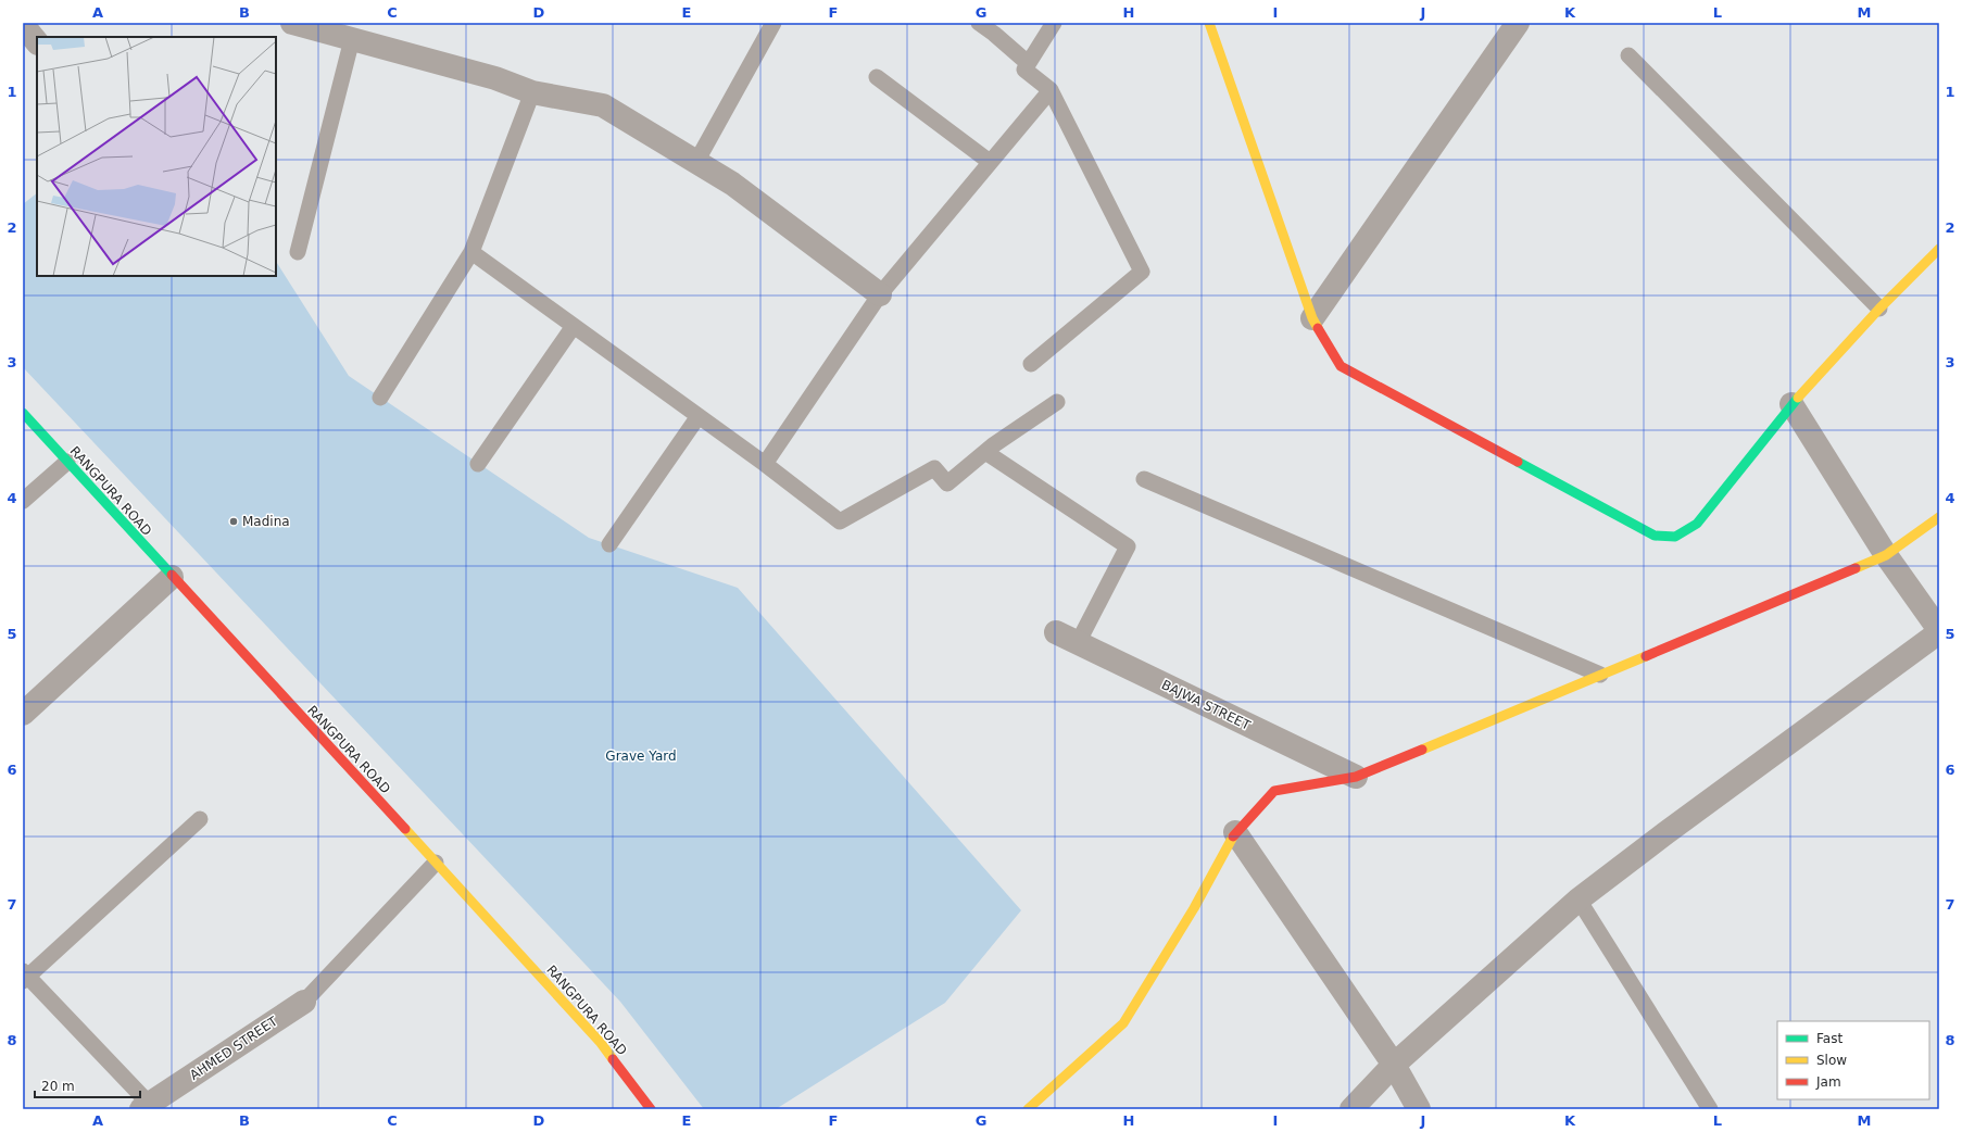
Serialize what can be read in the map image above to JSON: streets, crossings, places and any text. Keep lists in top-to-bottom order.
{
  "streets": {
    "street": ["RANGPURA ROAD", "BAJWA STREET", "AHMED STREET"]
  },
  "parks": ["Grave Yard"],
  "places": ["Madina"],
  "legend": ["Fast", "Slow", "Jam"],
  "scale_bar": "20 m",
  "grid": {
    "columns": [
      "A",
      "B",
      "C",
      "D",
      "E",
      "F",
      "G",
      "H",
      "I",
      "J",
      "K",
      "L",
      "M"
    ],
    "rows": [
      "1",
      "2",
      "3",
      "4",
      "5",
      "6",
      "7",
      "8"
    ]
  }
}
